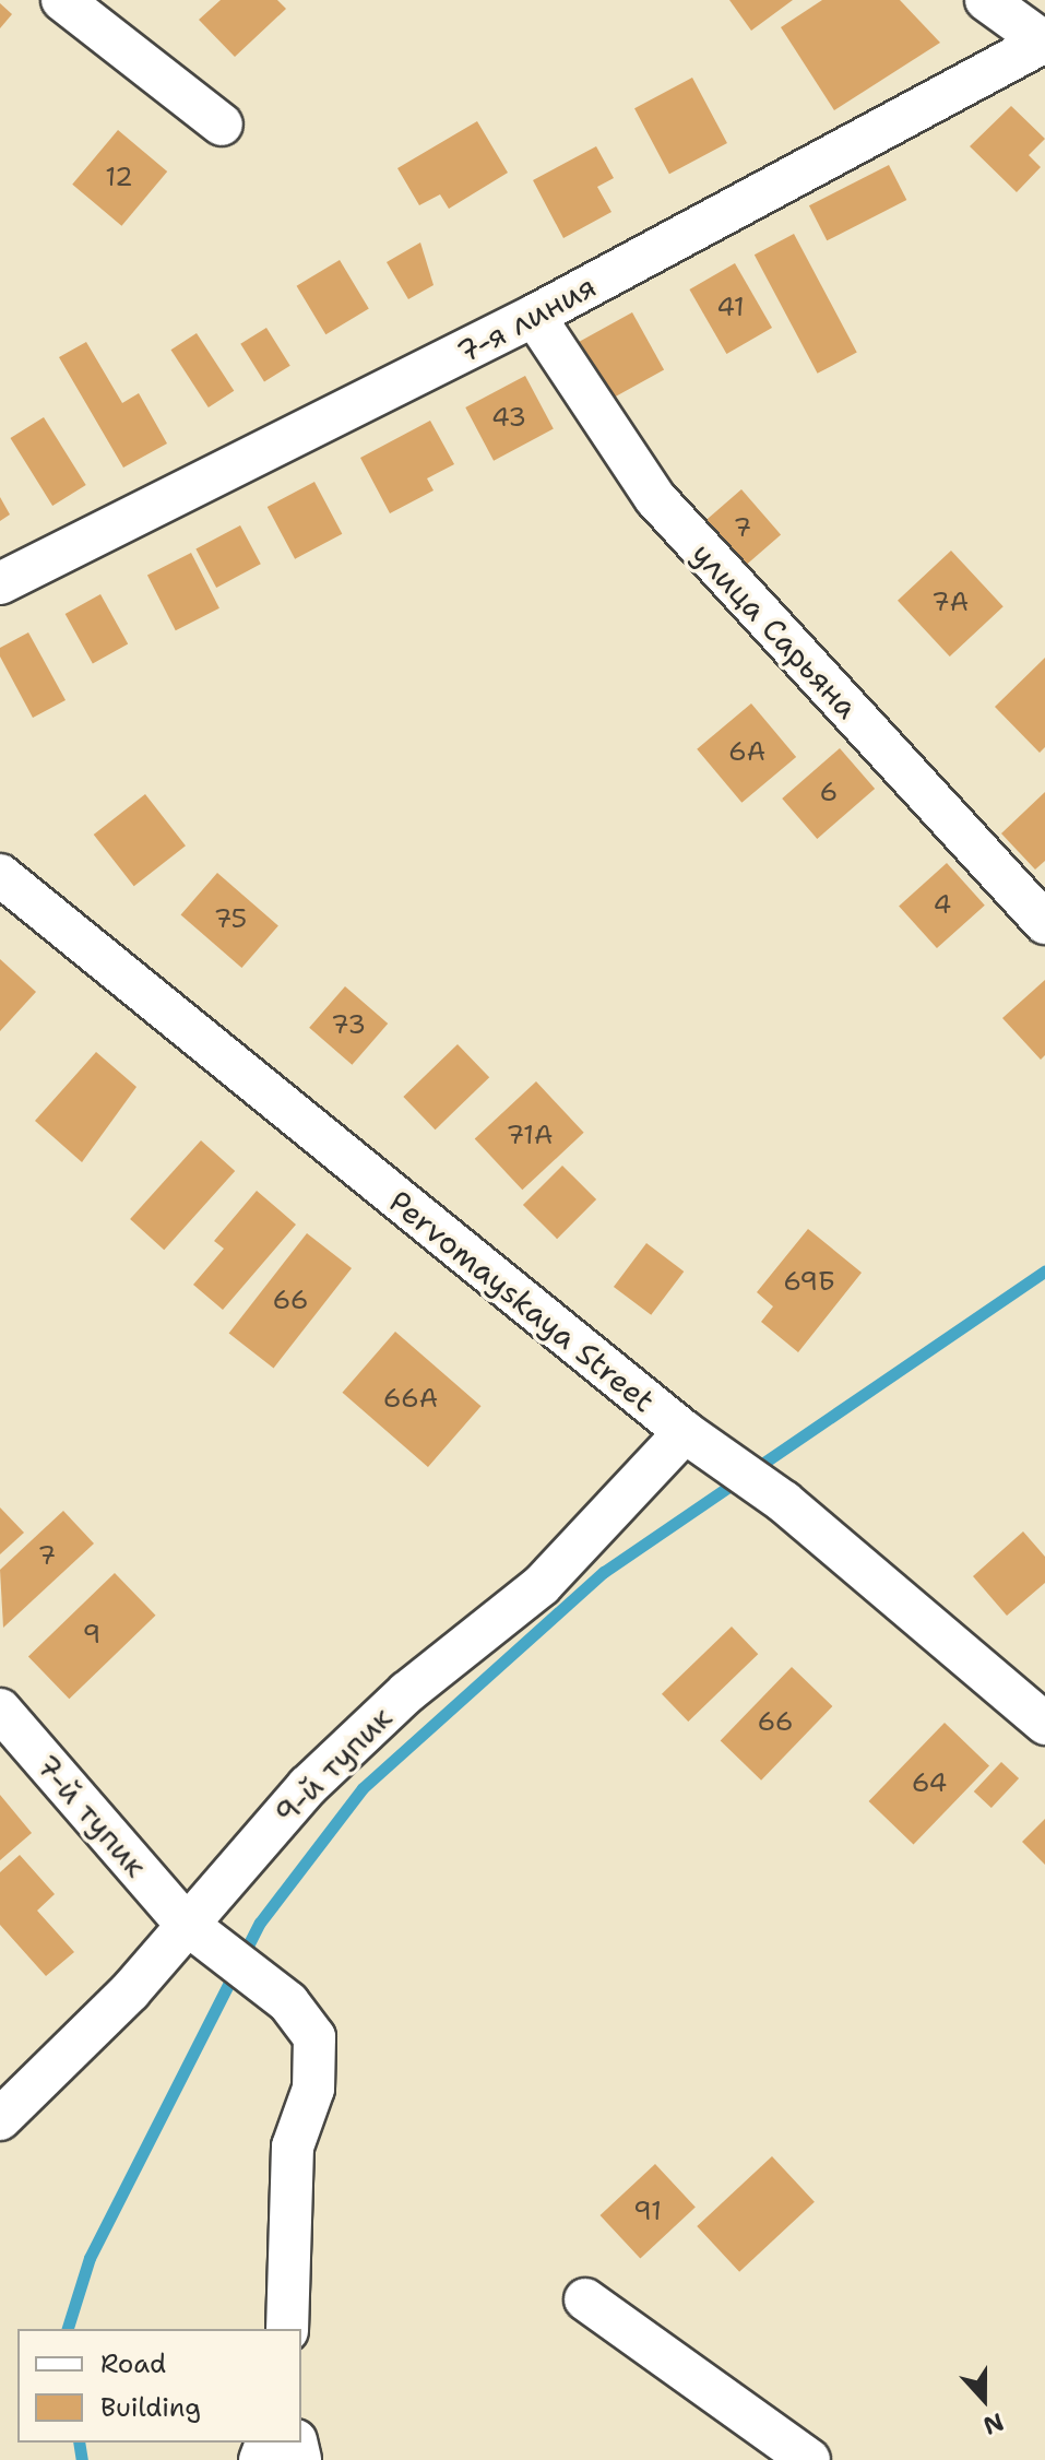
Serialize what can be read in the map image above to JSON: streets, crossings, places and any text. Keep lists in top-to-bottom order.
{
  "streets": {
    "street": [
      "7-я линия",
      "улица Сарьяна",
      "Pervomayskaya Street",
      "9-й тупик",
      "7-й тупик"
    ]
  },
  "crossings": [
    ["7-я линия", "улица Сарьяна"],
    ["Pervomayskaya Street", "9-й тупик"],
    ["9-й тупик", "7-й тупик"]
  ],
  "house_numbers": [
    "12",
    "41",
    "43",
    "7",
    "7А",
    "6А",
    "6",
    "4",
    "75",
    "73",
    "71А",
    "69Б",
    "66",
    "66А",
    "7",
    "9",
    "66",
    "64",
    "91"
  ],
  "legend": ["Road", "Building"],
  "north": "bottom"
}
